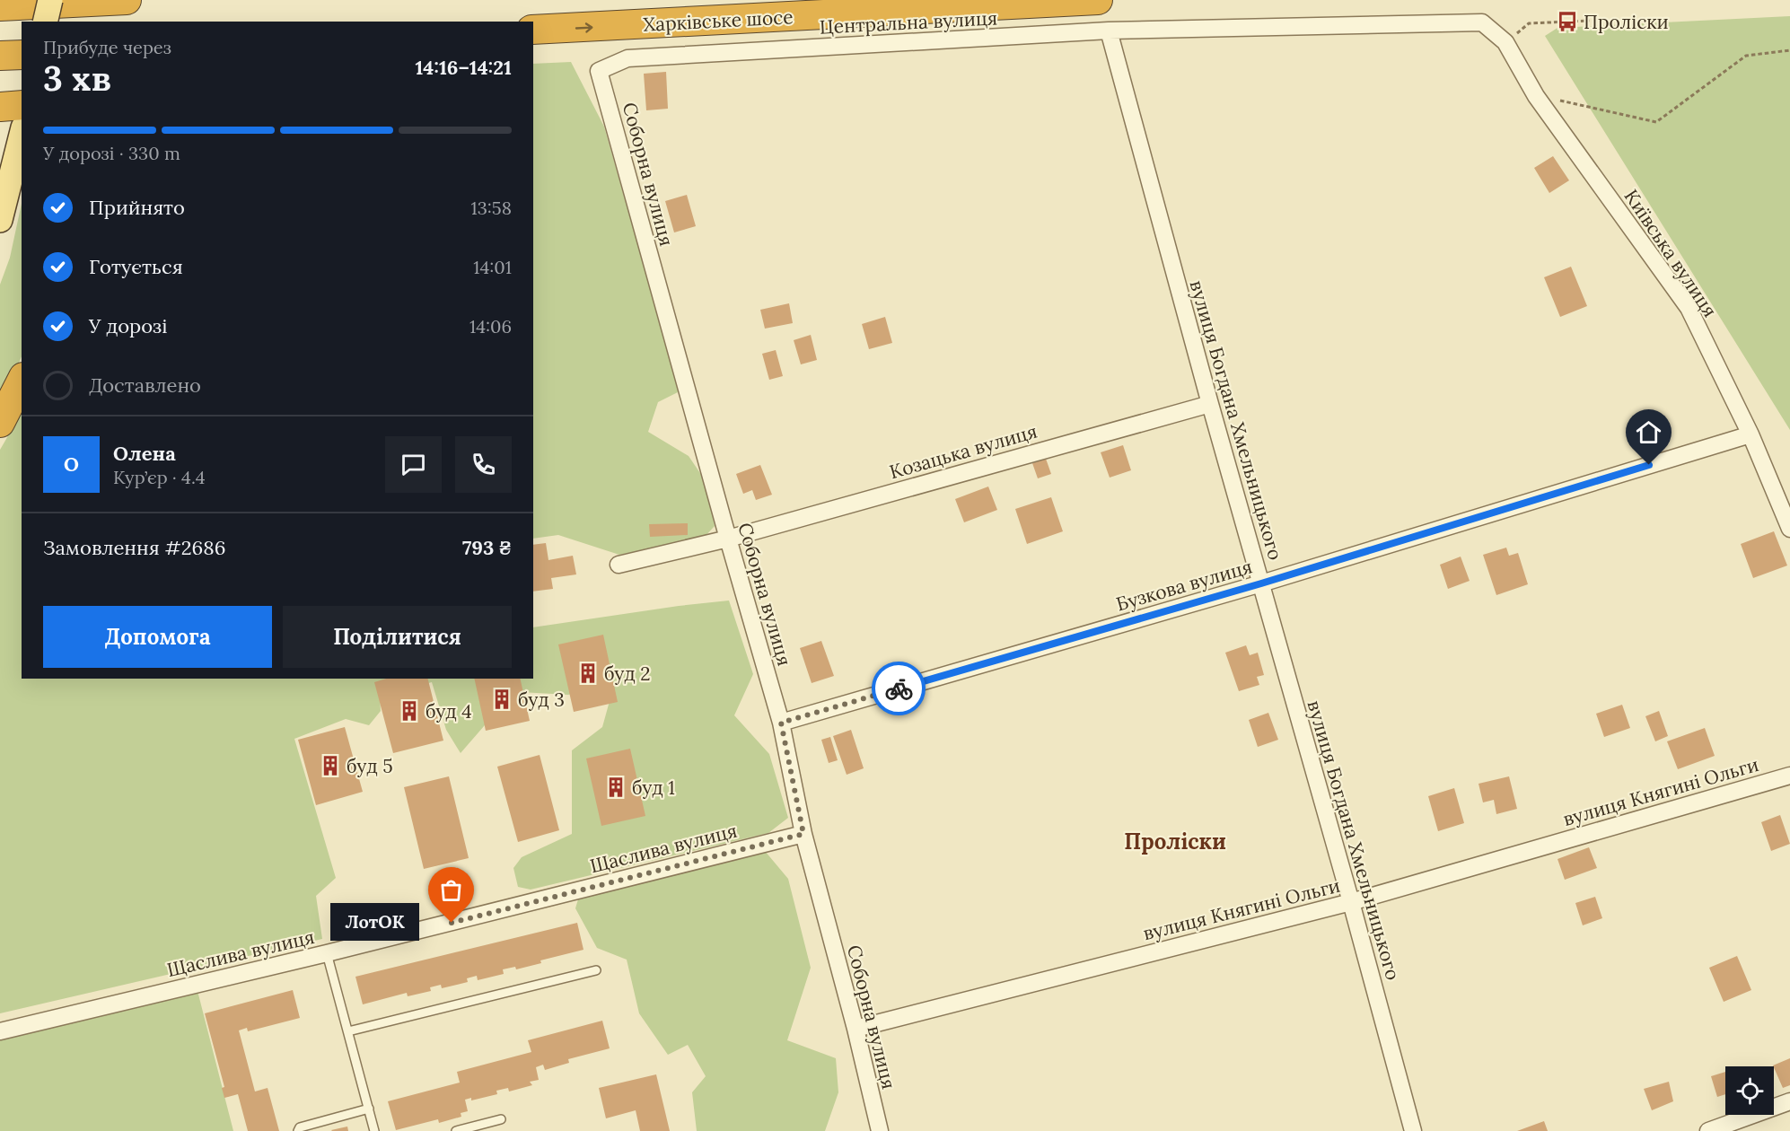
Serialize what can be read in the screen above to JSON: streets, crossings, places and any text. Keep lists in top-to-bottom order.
{
  "streets": {
    "highway": ["Харківське шосе"],
    "street": [
      "Центральна вулиця",
      "Соборна вулиця",
      "Київська вулиця",
      "вулиця Богдана Хмельницького",
      "Козацька вулиця",
      "Бузкова вулиця",
      "вулиця Княгині Ольги",
      "Щаслива вулиця"
    ]
  },
  "crossings": [
    ["Центральна вулиця", "Соборна вулиця"],
    ["Центральна вулиця", "Київська вулиця"],
    ["Центральна вулиця", "вулиця Богдана Хмельницького"],
    ["Соборна вулиця", "Козацька вулиця"],
    ["Соборна вулиця", "Бузкова вулиця"],
    ["Соборна вулиця", "вулиця Княгині Ольги"],
    ["Соборна вулиця", "Щаслива вулиця"],
    ["Київська вулиця", "Бузкова вулиця"],
    ["вулиця Богдана Хмельницького", "Козацька вулиця"],
    ["вулиця Богдана Хмельницького", "Бузкова вулиця"],
    ["вулиця Богдана Хмельницького", "вулиця Княгині Ольги"]
  ],
  "one_way": ["Харківське шосе"],
  "districts": ["Проліски"],
  "places": {
    "bus stop": ["Проліски"],
    "building": [
      "буд 2",
      "буд 3",
      "буд 4",
      "буд 5",
      "буд 1"
    ],
    "other": ["ЛотОК"]
  },
  "page": {
    "heading": ["3 хв", "Прибуде через", "14:16–14:21"],
    "panel": [
      "Олена",
      "Кур’єр · 4.4",
      "Замовлення #2686",
      "793 ₴"
    ],
    "bar": "У дорозі · 330 m",
    "list": [
      ["Прийнято", "13:58"],
      ["Готується", "14:01"],
      ["У дорозі", "14:06"],
      "Доставлено"
    ],
    "round": "О",
    "buttons": ["Допомога", "Поділитися"],
    "bubble": "ЛотОК"
  }
}
